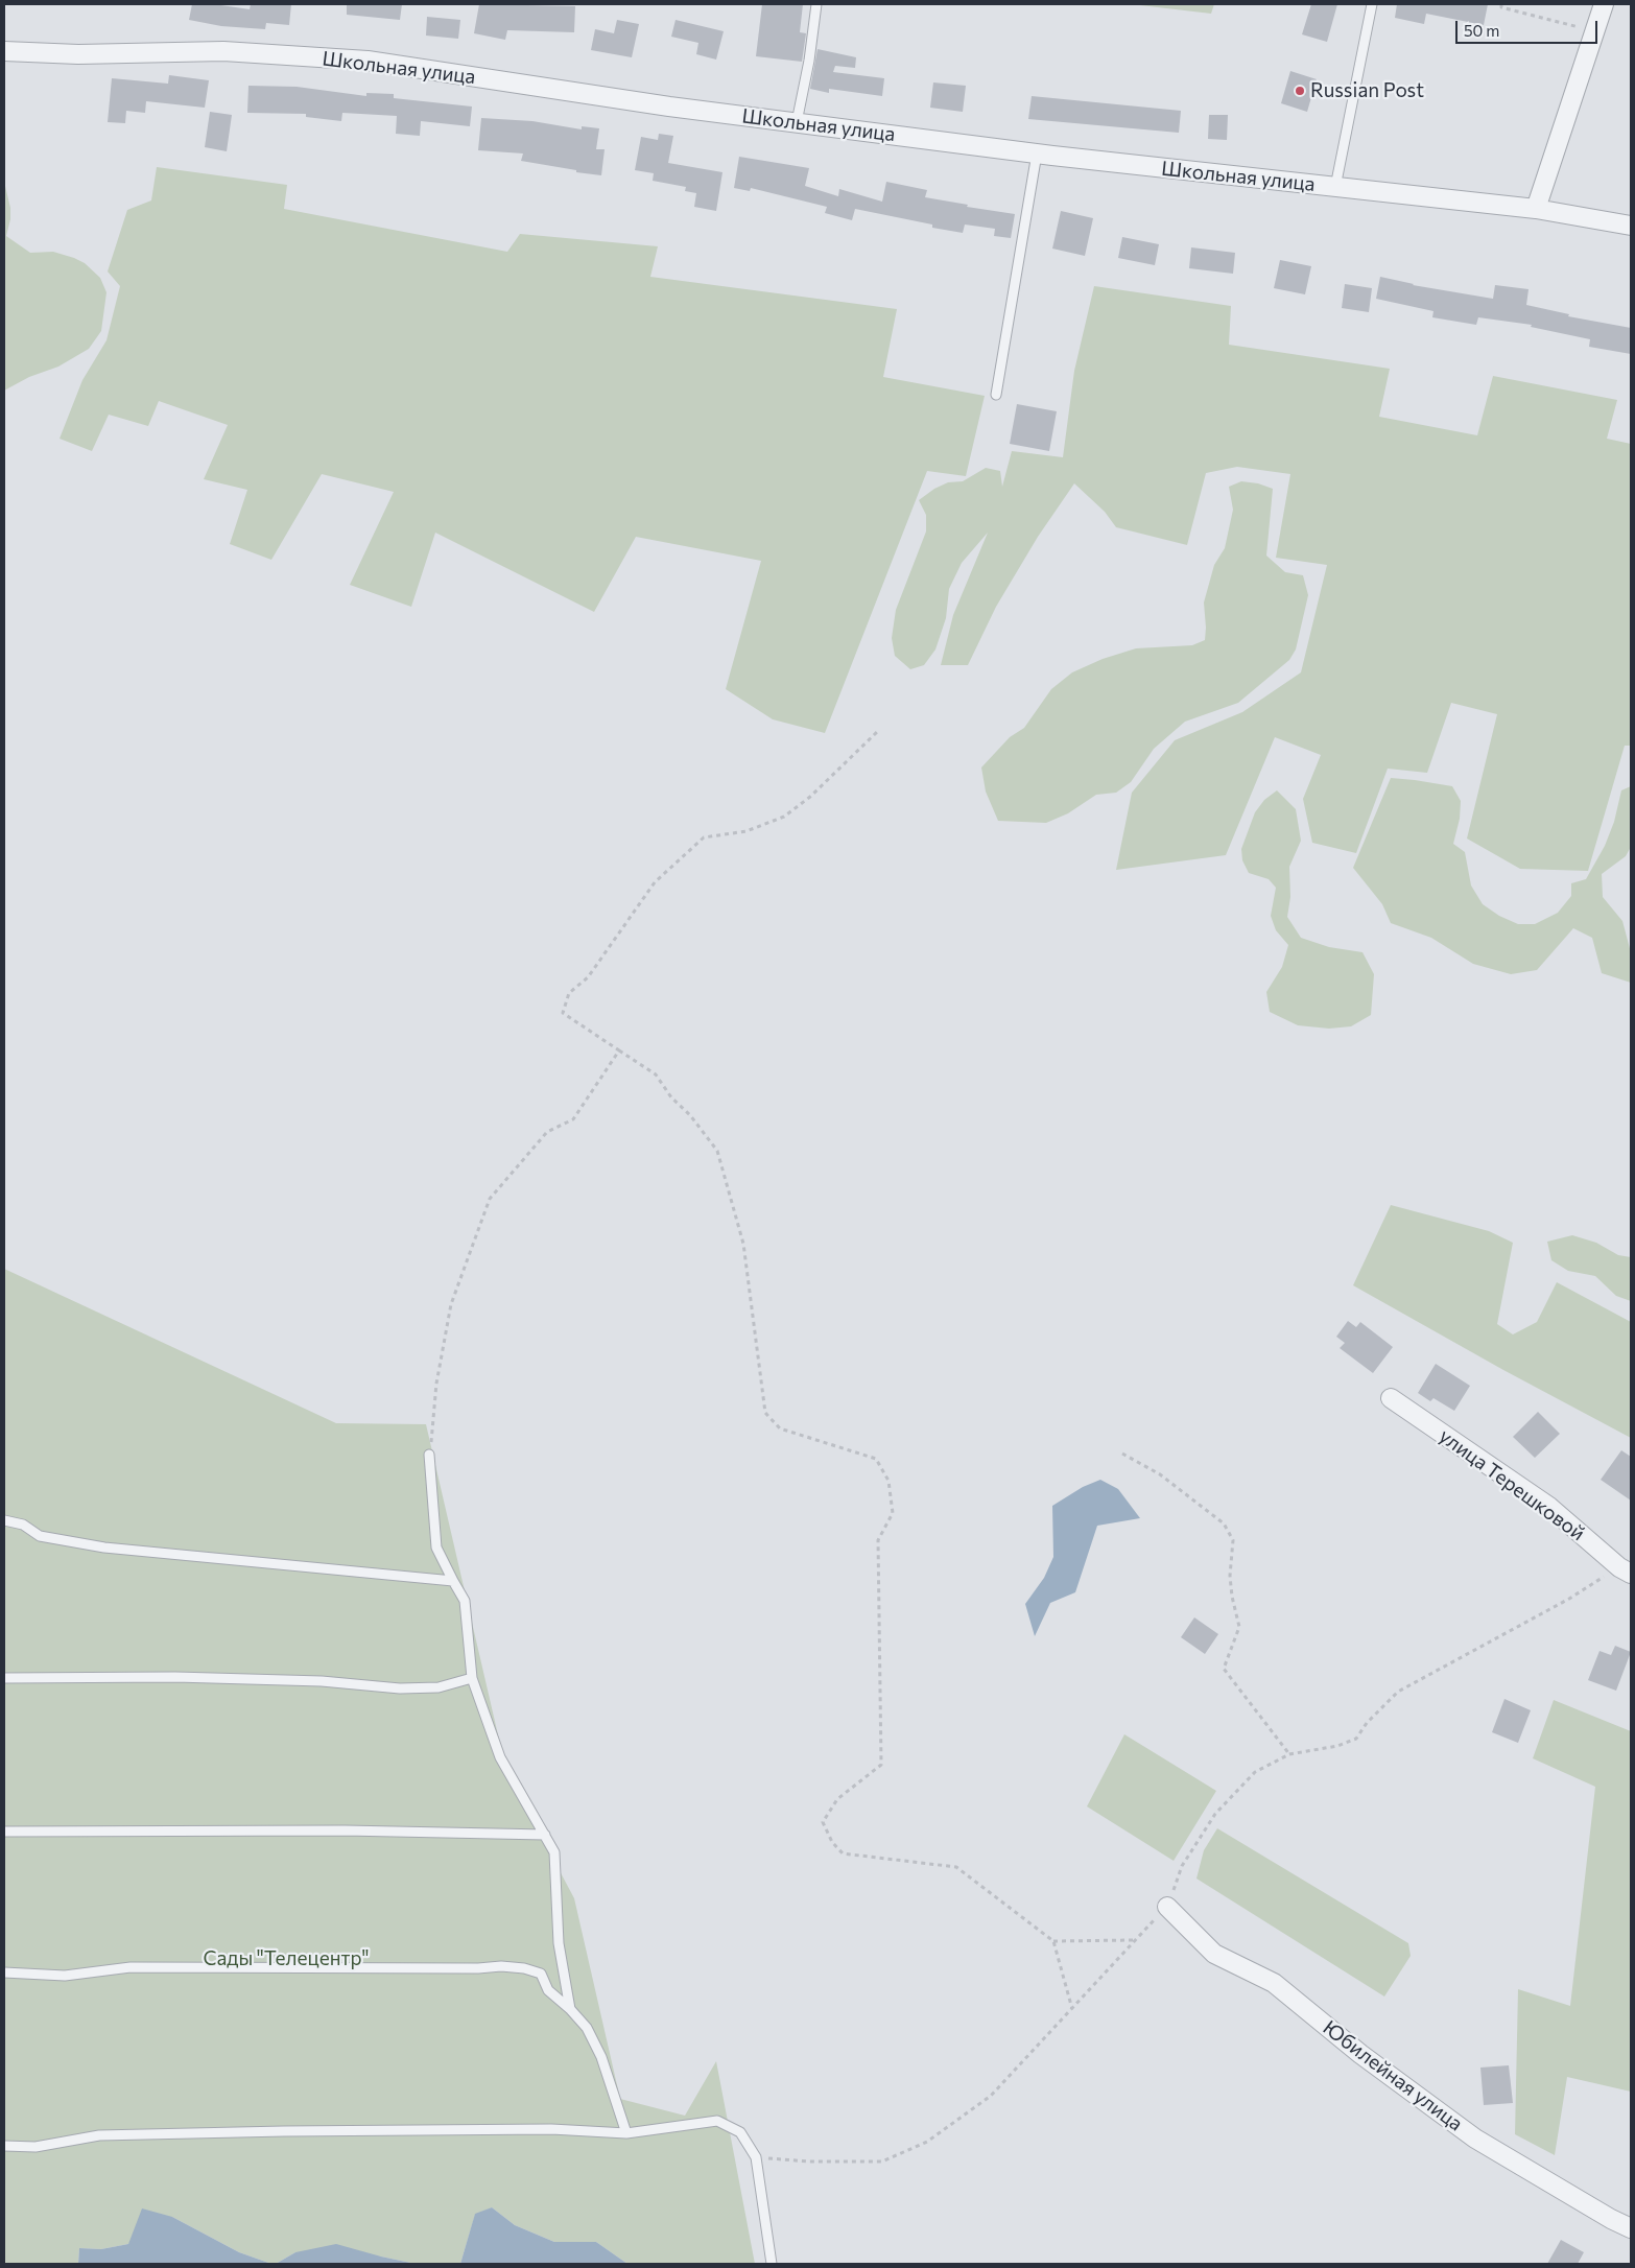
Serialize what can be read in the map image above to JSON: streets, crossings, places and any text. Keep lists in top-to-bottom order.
{
  "streets": {
    "street": ["Школьная улица", "улица Терешковой", "Юбилейная улица"]
  },
  "parks": ["Сады \"Телецентр\""],
  "places": ["Russian Post"],
  "scale_bar": "50 m"
}
